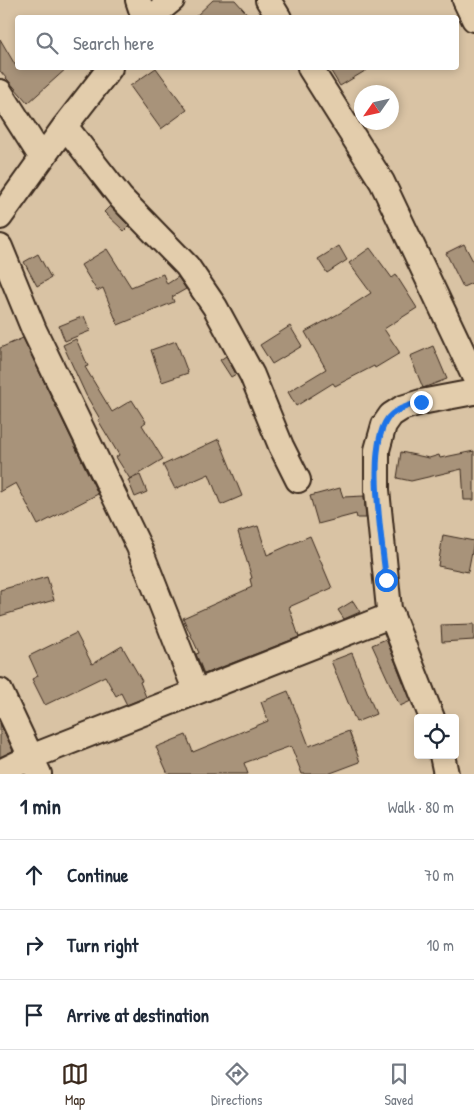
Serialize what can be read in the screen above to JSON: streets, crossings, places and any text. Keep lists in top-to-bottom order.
{
  "north": "bottom left",
  "page": {
    "search": "Search here",
    "heading": ["1 min", "Walk · 80 m"],
    "list": [
      ["Continue", "70 m"],
      ["Turn right", "10 m"],
      "Arrive at destination"
    ],
    "nav": ["Map", "Directions", "Saved"]
  }
}
